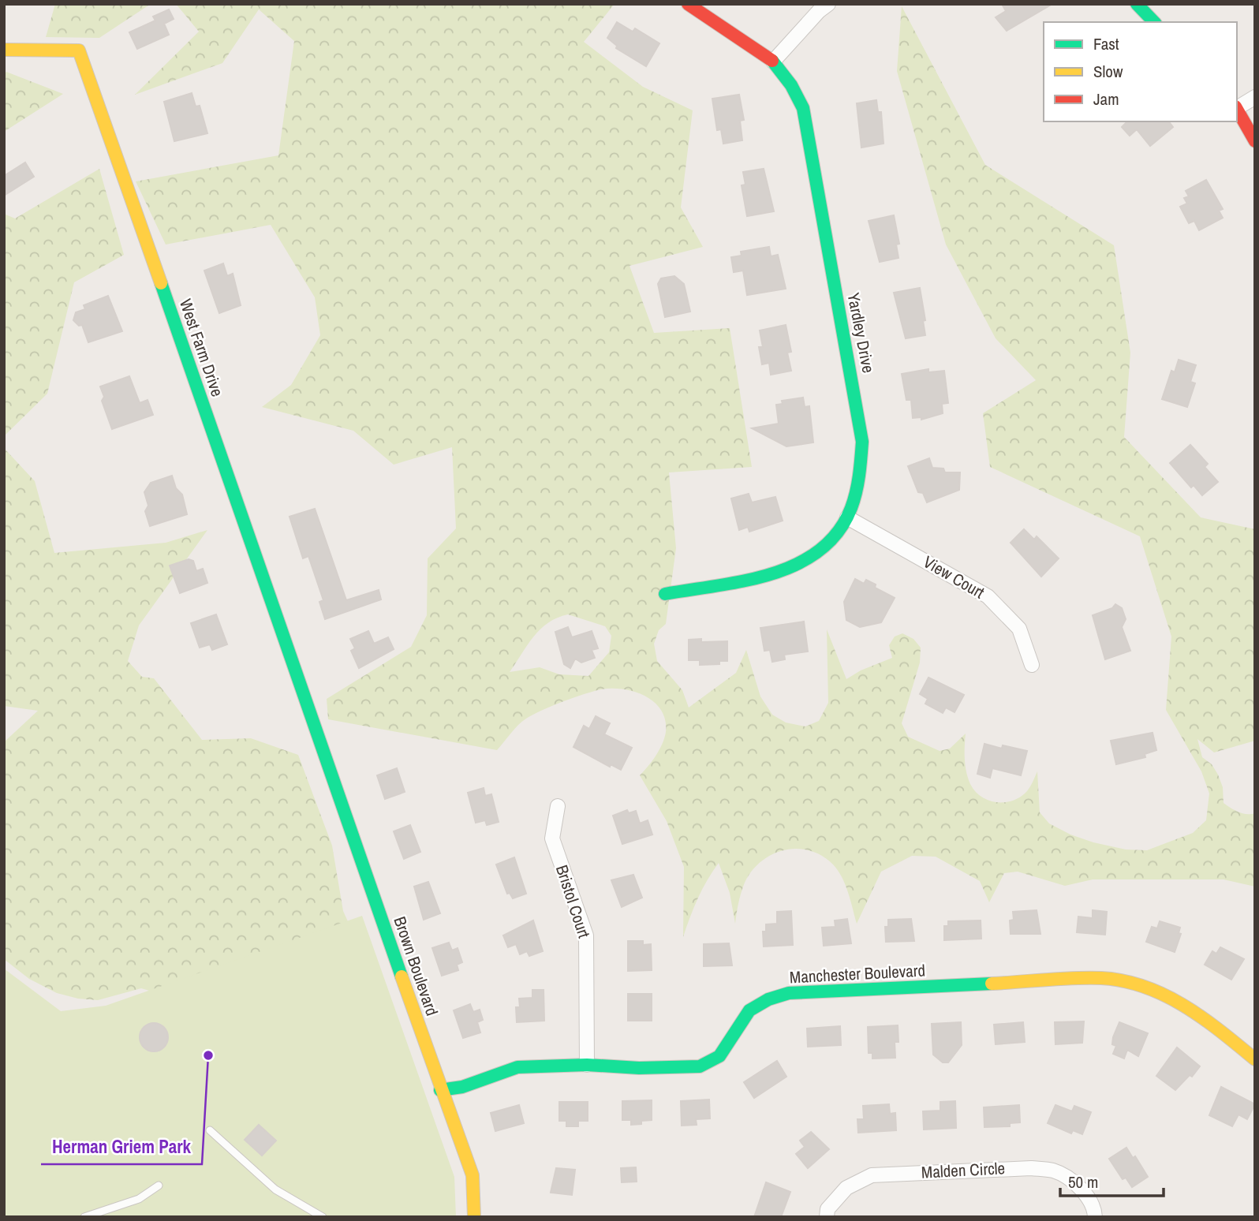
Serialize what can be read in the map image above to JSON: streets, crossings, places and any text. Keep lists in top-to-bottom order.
{
  "streets": {
    "street": [
      "Yardley Drive",
      "West Farm Drive",
      "View Court",
      "Bristol Court",
      "Brown Boulevard",
      "Manchester Boulevard",
      "Malden Circle"
    ]
  },
  "crossings": [
    ["Yardley Drive", "View Court"],
    ["West Farm Drive", "Brown Boulevard"],
    ["Bristol Court", "Manchester Boulevard"],
    ["Brown Boulevard", "Manchester Boulevard"]
  ],
  "places": ["Herman Griem Park"],
  "legend": ["Fast", "Slow", "Jam"],
  "scale_bar": "50 m"
}
